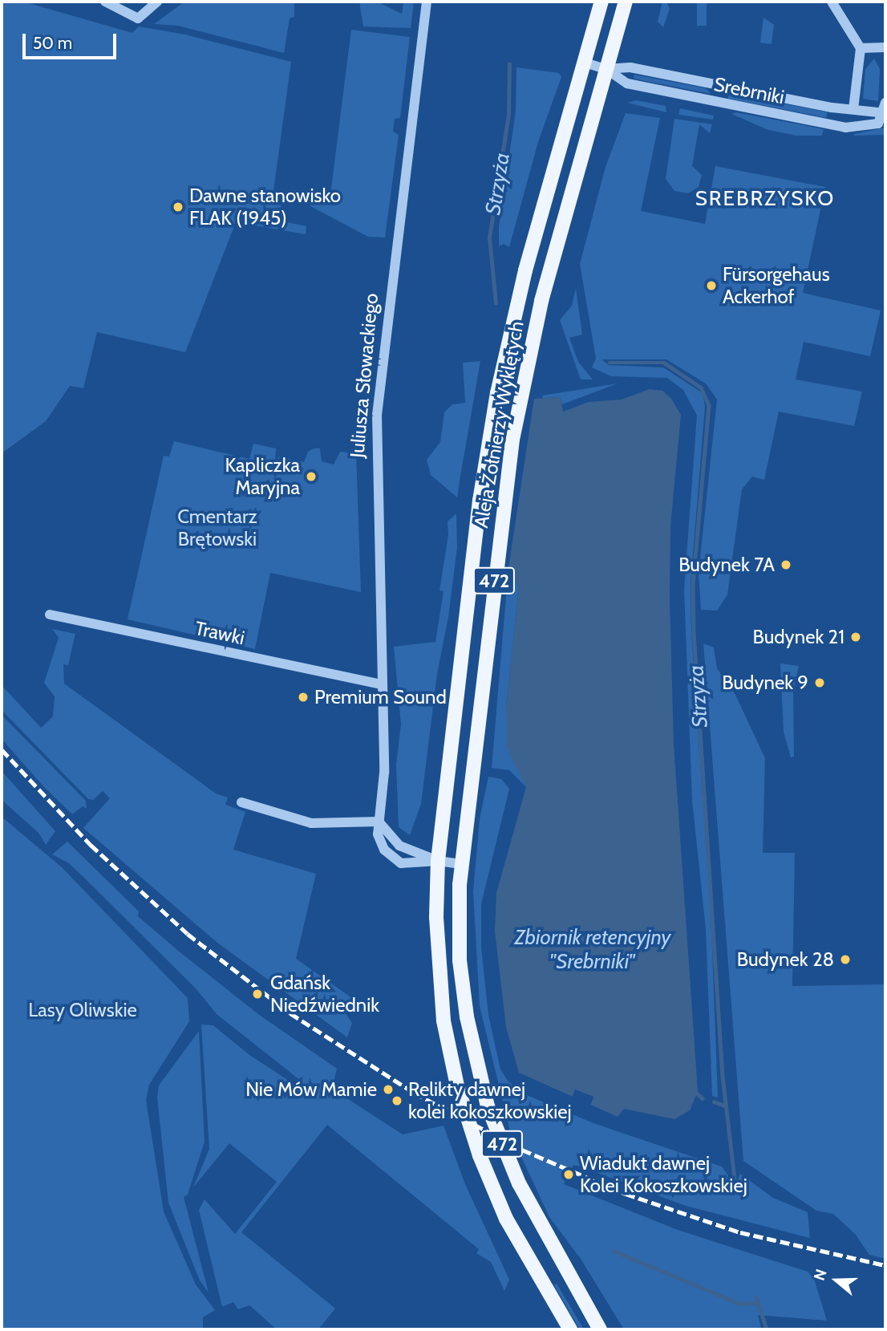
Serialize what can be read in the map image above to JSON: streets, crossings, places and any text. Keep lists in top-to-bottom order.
{
  "streets": {
    "main road": ["Aleja Żołnierzy Wyklętych", "472"],
    "street": ["Srebrniki", "Juliusza Słowackiego", "Trawki"]
  },
  "crossings": [
    ["Srebrniki", "Aleja Żołnierzy Wyklętych"],
    ["Juliusza Słowackiego", "Aleja Żołnierzy Wyklętych"],
    ["Juliusza Słowackiego", "472"],
    ["Juliusza Słowackiego", "Trawki"],
    ["Aleja Żołnierzy Wyklętych", "472"]
  ],
  "districts": ["SREBRZYSKO"],
  "water": ["Strzyża", "Zbiornik retencyjny \"Srebrniki\""],
  "parks": ["Cmentarz Brętowski", "Lasy Oliwskie"],
  "places": [
    "Dawne stanowisko FLAK (1945)",
    "Fürsorgehaus Ackerhof",
    "Kapliczka Maryjna",
    "Budynek 7A",
    "Budynek 21",
    "Budynek 9",
    "Premium Sound",
    "Budynek 28",
    "Gdańsk Niedźwiednik",
    "Nie Mów Mamie",
    "Relikty dawnej kolei kokoszkowskiej",
    "Wiadukt dawnej Kolei Kokoszkowskiej"
  ],
  "scale_bar": "50 m",
  "north": "left"
}
